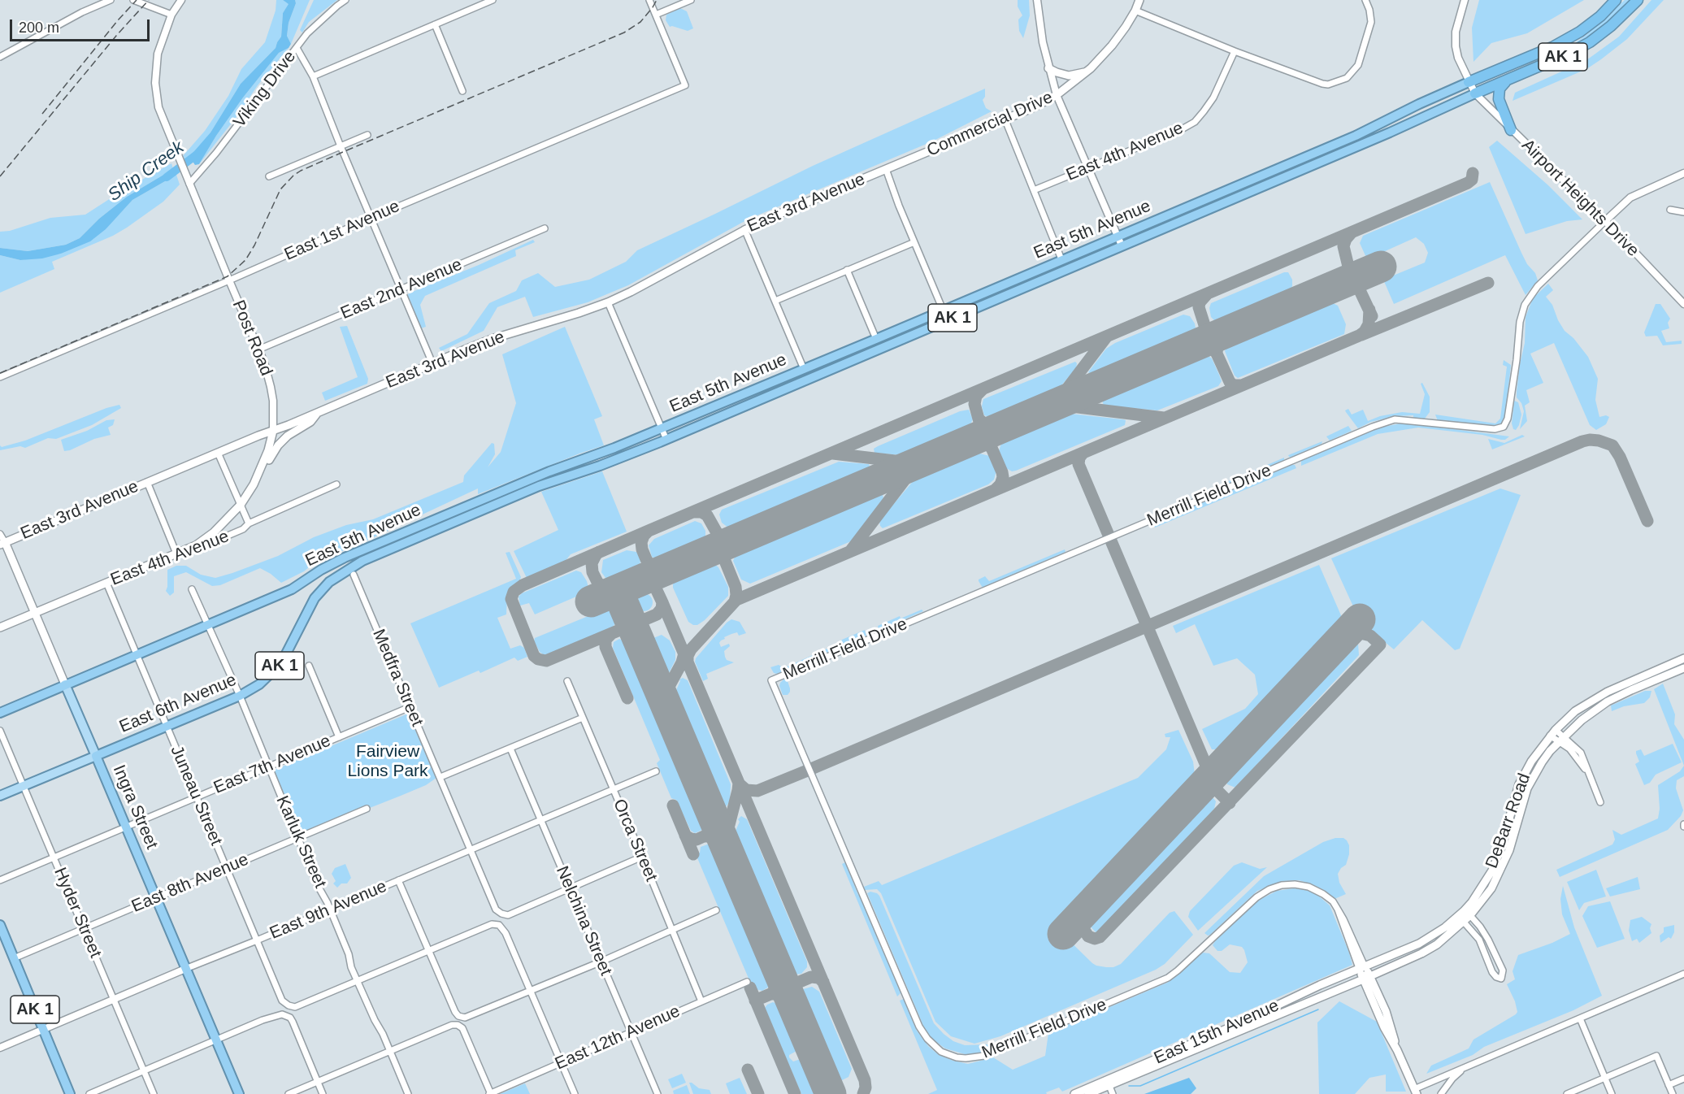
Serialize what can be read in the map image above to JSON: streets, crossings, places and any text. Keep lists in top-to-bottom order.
{
  "streets": {
    "highway": [
      "AK 1",
      "East 5th Avenue",
      "East 6th Avenue",
      "Ingra Street"
    ],
    "main road": [
      "Commercial Drive",
      "East 4th Avenue",
      "East 3rd Avenue",
      "Post Road",
      "DeBarr Road",
      "East 15th Avenue"
    ],
    "street": [
      "Viking Drive",
      "Airport Heights Drive",
      "East 1st Avenue",
      "East 2nd Avenue",
      "Merrill Field Drive",
      "Medfra Street",
      "East 7th Avenue",
      "Juneau Street",
      "Orca Street",
      "Karluk Street",
      "East 8th Avenue",
      "East 9th Avenue",
      "Hyder Street",
      "Nelchina Street",
      "East 12th Avenue"
    ]
  },
  "crossings": [
    ["AK 1", "Airport Heights Drive"],
    ["AK 1", "East 5th Avenue"],
    ["AK 1", "East 8th Avenue"],
    ["AK 1", "East 9th Avenue"],
    ["Viking Drive", "Post Road"],
    ["Commercial Drive", "East 3rd Avenue"],
    ["East 4th Avenue", "Post Road"],
    ["East 4th Avenue", "Juneau Street"],
    ["East 4th Avenue", "Ingra Street"],
    ["Airport Heights Drive", "East 5th Avenue"],
    ["Airport Heights Drive", "Merrill Field Drive"],
    ["East 3rd Avenue", "Post Road"],
    ["East 3rd Avenue", "Ingra Street"],
    ["East 5th Avenue", "East 6th Avenue"],
    ["East 5th Avenue", "Juneau Street"],
    ["East 5th Avenue", "Ingra Street"],
    ["East 5th Avenue", "Karluk Street"],
    ["East 1st Avenue", "Post Road"],
    ["East 2nd Avenue", "Post Road"],
    ["Merrill Field Drive", "DeBarr Road"],
    ["Merrill Field Drive", "East 15th Avenue"],
    ["Medfra Street", "East 7th Avenue"],
    ["Medfra Street", "East 9th Avenue"],
    ["Medfra Street", "Nelchina Street"],
    ["East 6th Avenue", "Juneau Street"],
    ["East 6th Avenue", "Ingra Street"],
    ["East 6th Avenue", "Karluk Street"],
    ["East 6th Avenue", "Hyder Street"],
    ["East 7th Avenue", "Juneau Street"],
    ["East 7th Avenue", "Ingra Street"],
    ["East 7th Avenue", "Karluk Street"],
    ["East 7th Avenue", "Hyder Street"],
    ["Juneau Street", "Karluk Street"],
    ["Juneau Street", "East 8th Avenue"],
    ["Juneau Street", "East 9th Avenue"],
    ["Ingra Street", "East 8th Avenue"],
    ["Ingra Street", "East 9th Avenue"],
    ["DeBarr Road", "East 15th Avenue"],
    ["Orca Street", "East 9th Avenue"],
    ["Orca Street", "East 12th Avenue"],
    ["Karluk Street", "East 8th Avenue"],
    ["Karluk Street", "East 9th Avenue"],
    ["East 8th Avenue", "Hyder Street"],
    ["East 9th Avenue", "Hyder Street"],
    ["East 9th Avenue", "Nelchina Street"],
    ["Nelchina Street", "East 12th Avenue"]
  ],
  "water": ["Ship Creek"],
  "parks": ["Fairview Lions Park"],
  "scale_bar": "200 m"
}
